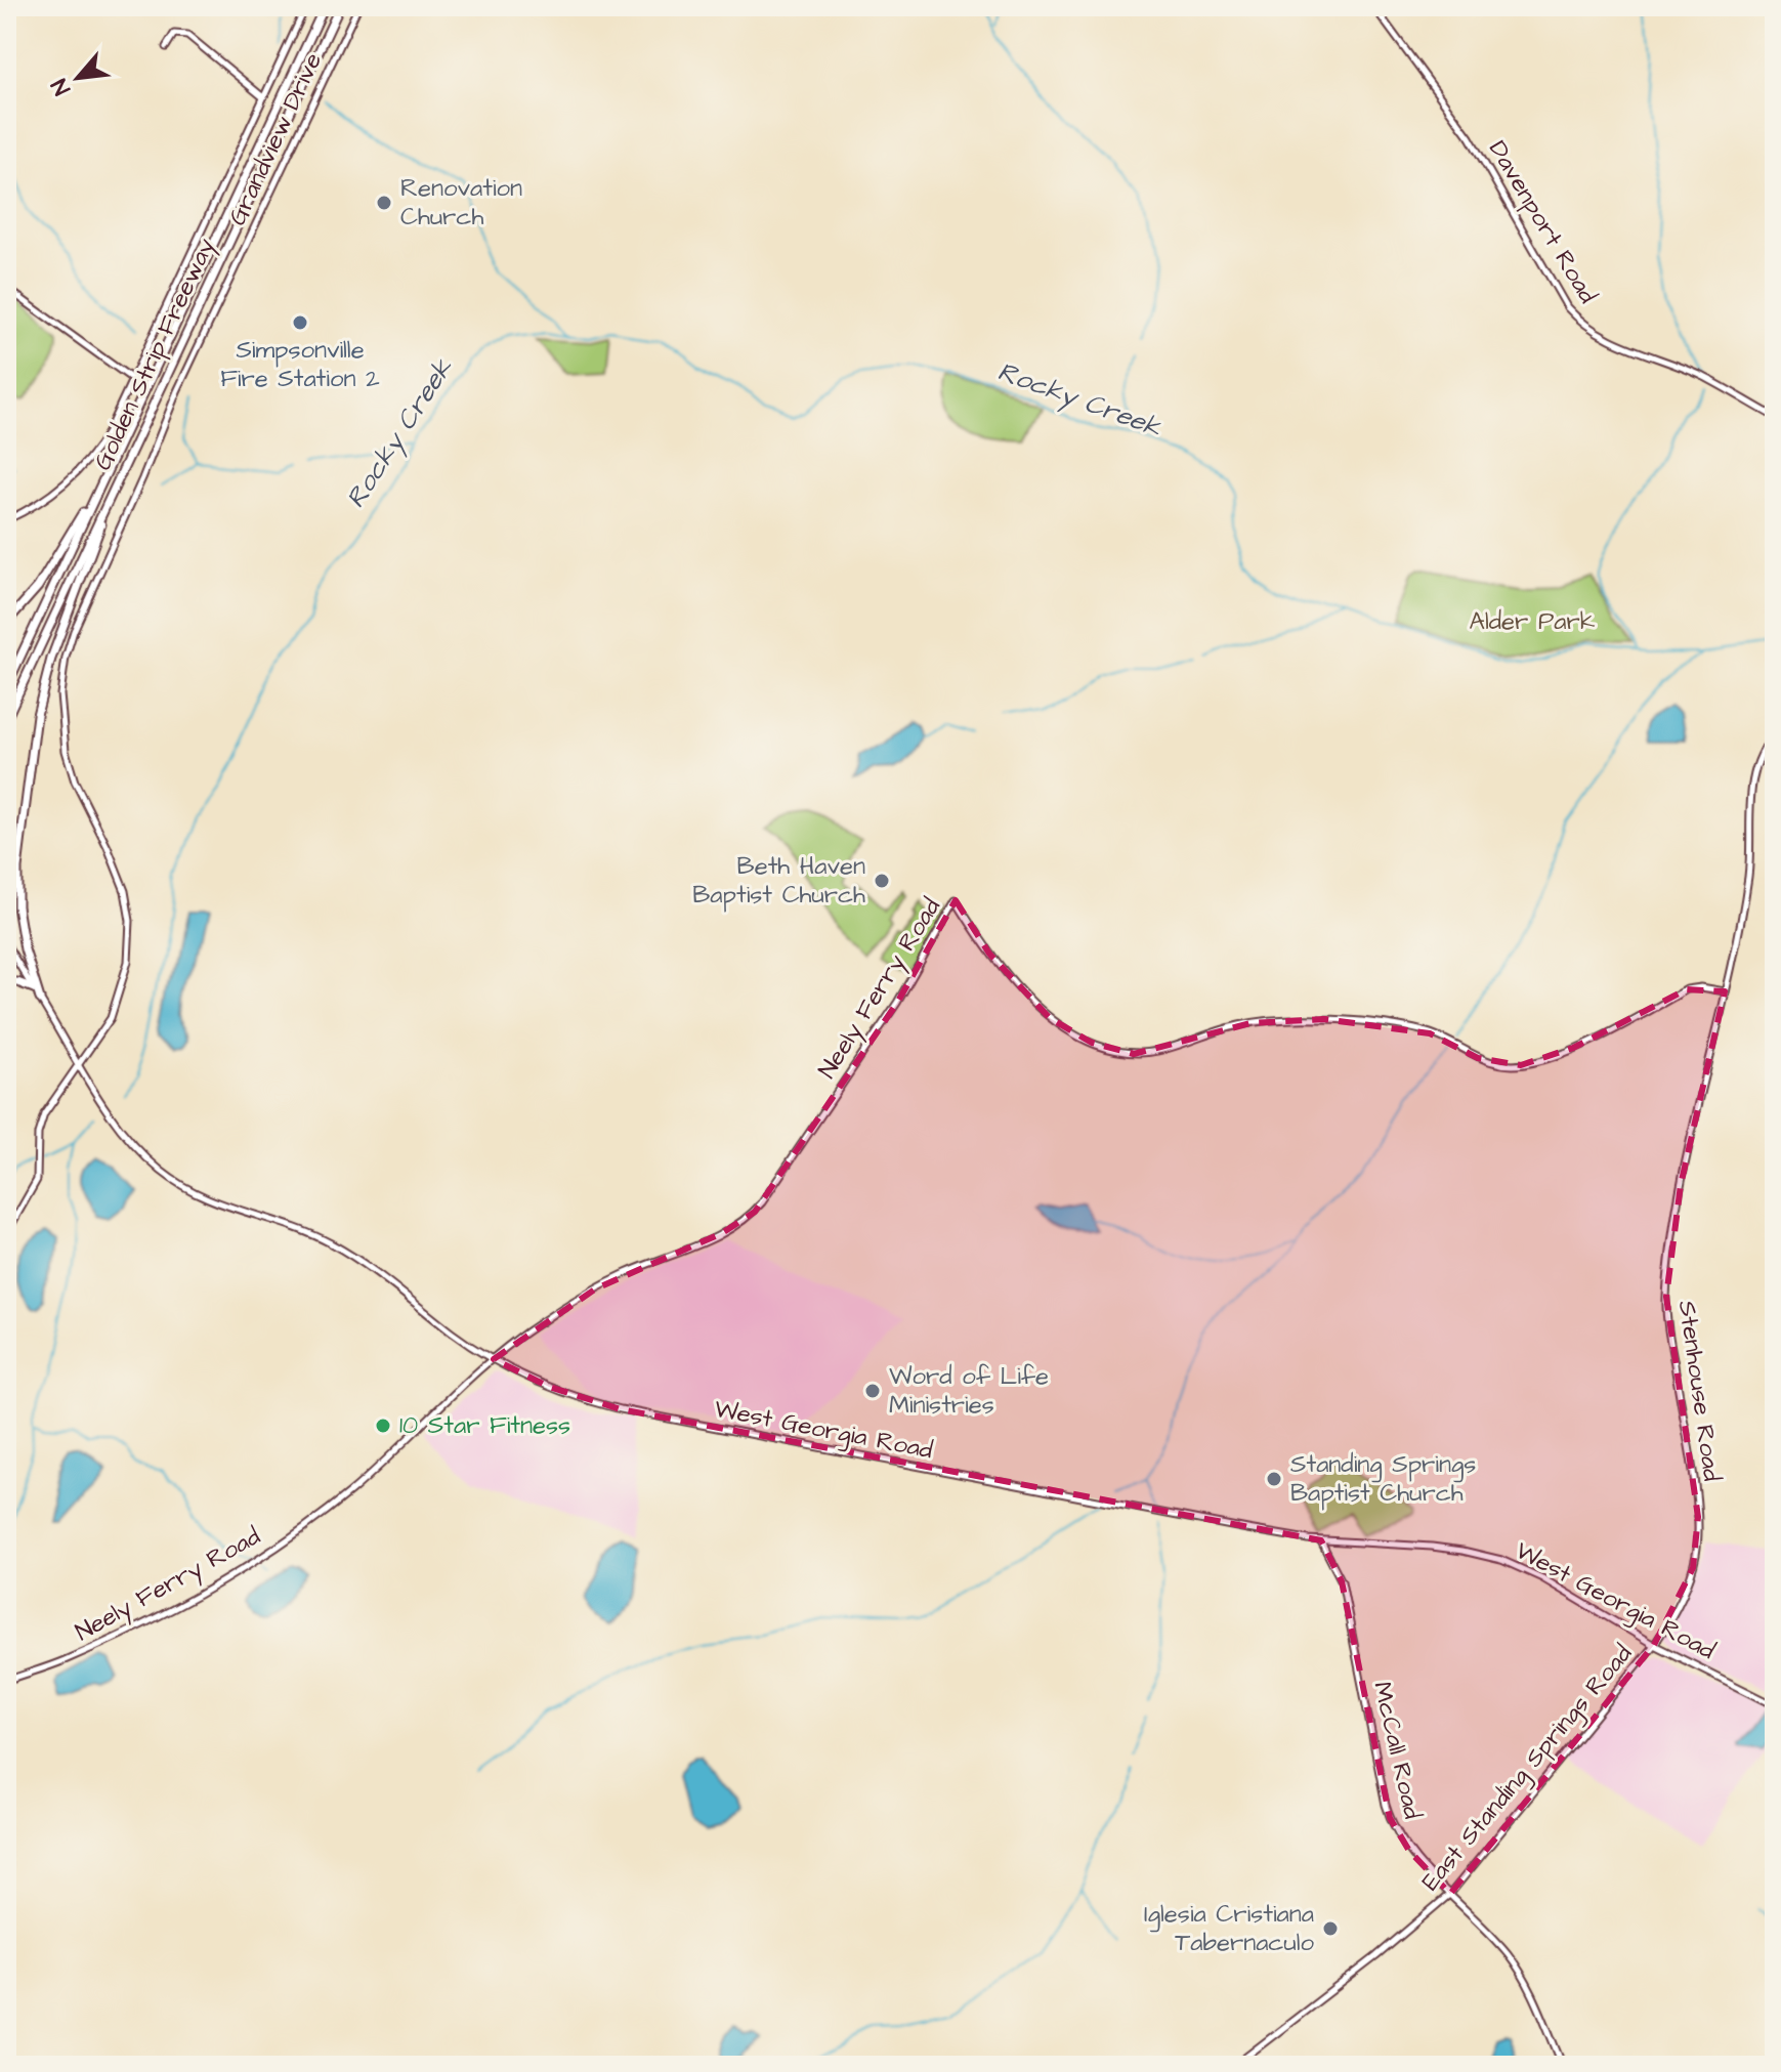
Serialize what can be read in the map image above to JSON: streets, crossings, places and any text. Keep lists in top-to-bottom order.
{
  "streets": {
    "highway": ["Golden Strip Freeway"],
    "street": [
      "Grandview Drive",
      "Davenport Road",
      "Neely Ferry Road",
      "Stenhouse Road",
      "West Georgia Road",
      "McCall Road",
      "East Standing Springs Road"
    ]
  },
  "crossings": [
    ["Grandview Drive", "West Georgia Road"],
    ["Neely Ferry Road", "Stenhouse Road"],
    ["Neely Ferry Road", "West Georgia Road"],
    ["Stenhouse Road", "West Georgia Road"],
    ["Stenhouse Road", "East Standing Springs Road"],
    ["West Georgia Road", "McCall Road"],
    ["West Georgia Road", "East Standing Springs Road"],
    ["McCall Road", "East Standing Springs Road"]
  ],
  "water": ["Rocky Creek"],
  "parks": ["Alder Park"],
  "places": [
    "Renovation Church",
    "Simpsonville Fire Station 2",
    "Beth Haven Baptist Church",
    "Word of Life Ministries",
    "10 Star Fitness",
    "Standing Springs Baptist Church",
    "Iglesia Cristiana Tabernaculo"
  ],
  "north": "bottom left"
}
